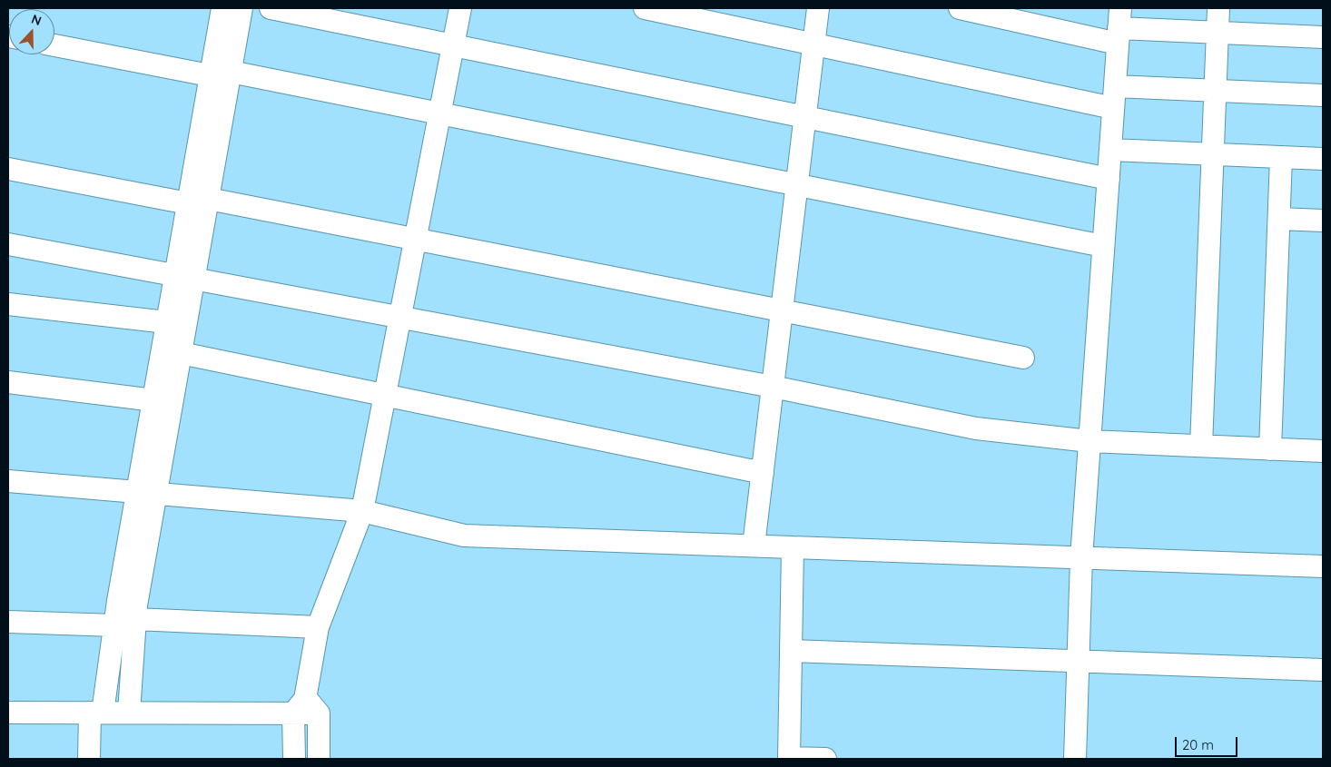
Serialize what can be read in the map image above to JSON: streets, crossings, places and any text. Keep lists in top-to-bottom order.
{
  "scale_bar": "20 m",
  "north": "top"
}
